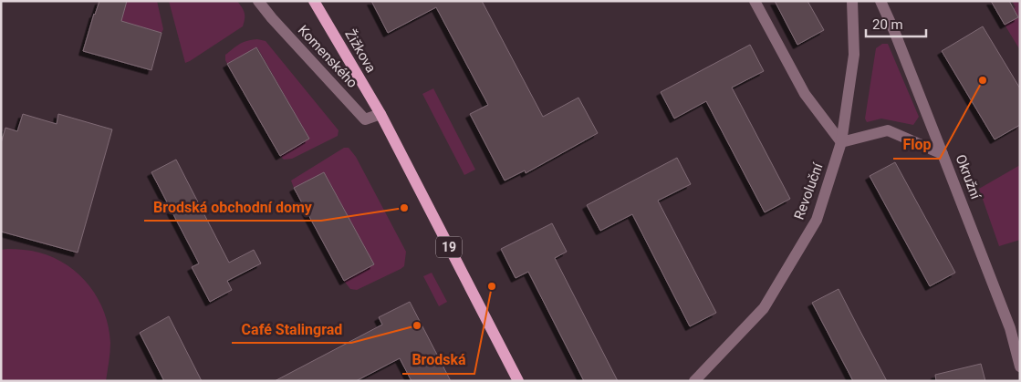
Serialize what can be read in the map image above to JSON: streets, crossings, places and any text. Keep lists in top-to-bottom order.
{
  "streets": {
    "main road": ["Žižkova", "19"],
    "street": ["Komenského", "Okružní", "Revoluční"]
  },
  "crossings": [
    ["Žižkova", "Komenského"],
    ["Žižkova", "19"],
    ["Komenského", "19"]
  ],
  "places": [
    "Flop",
    "Brodská obchodní domy",
    "Brodská",
    "Café Stalingrad"
  ],
  "scale_bar": "20 m"
}
